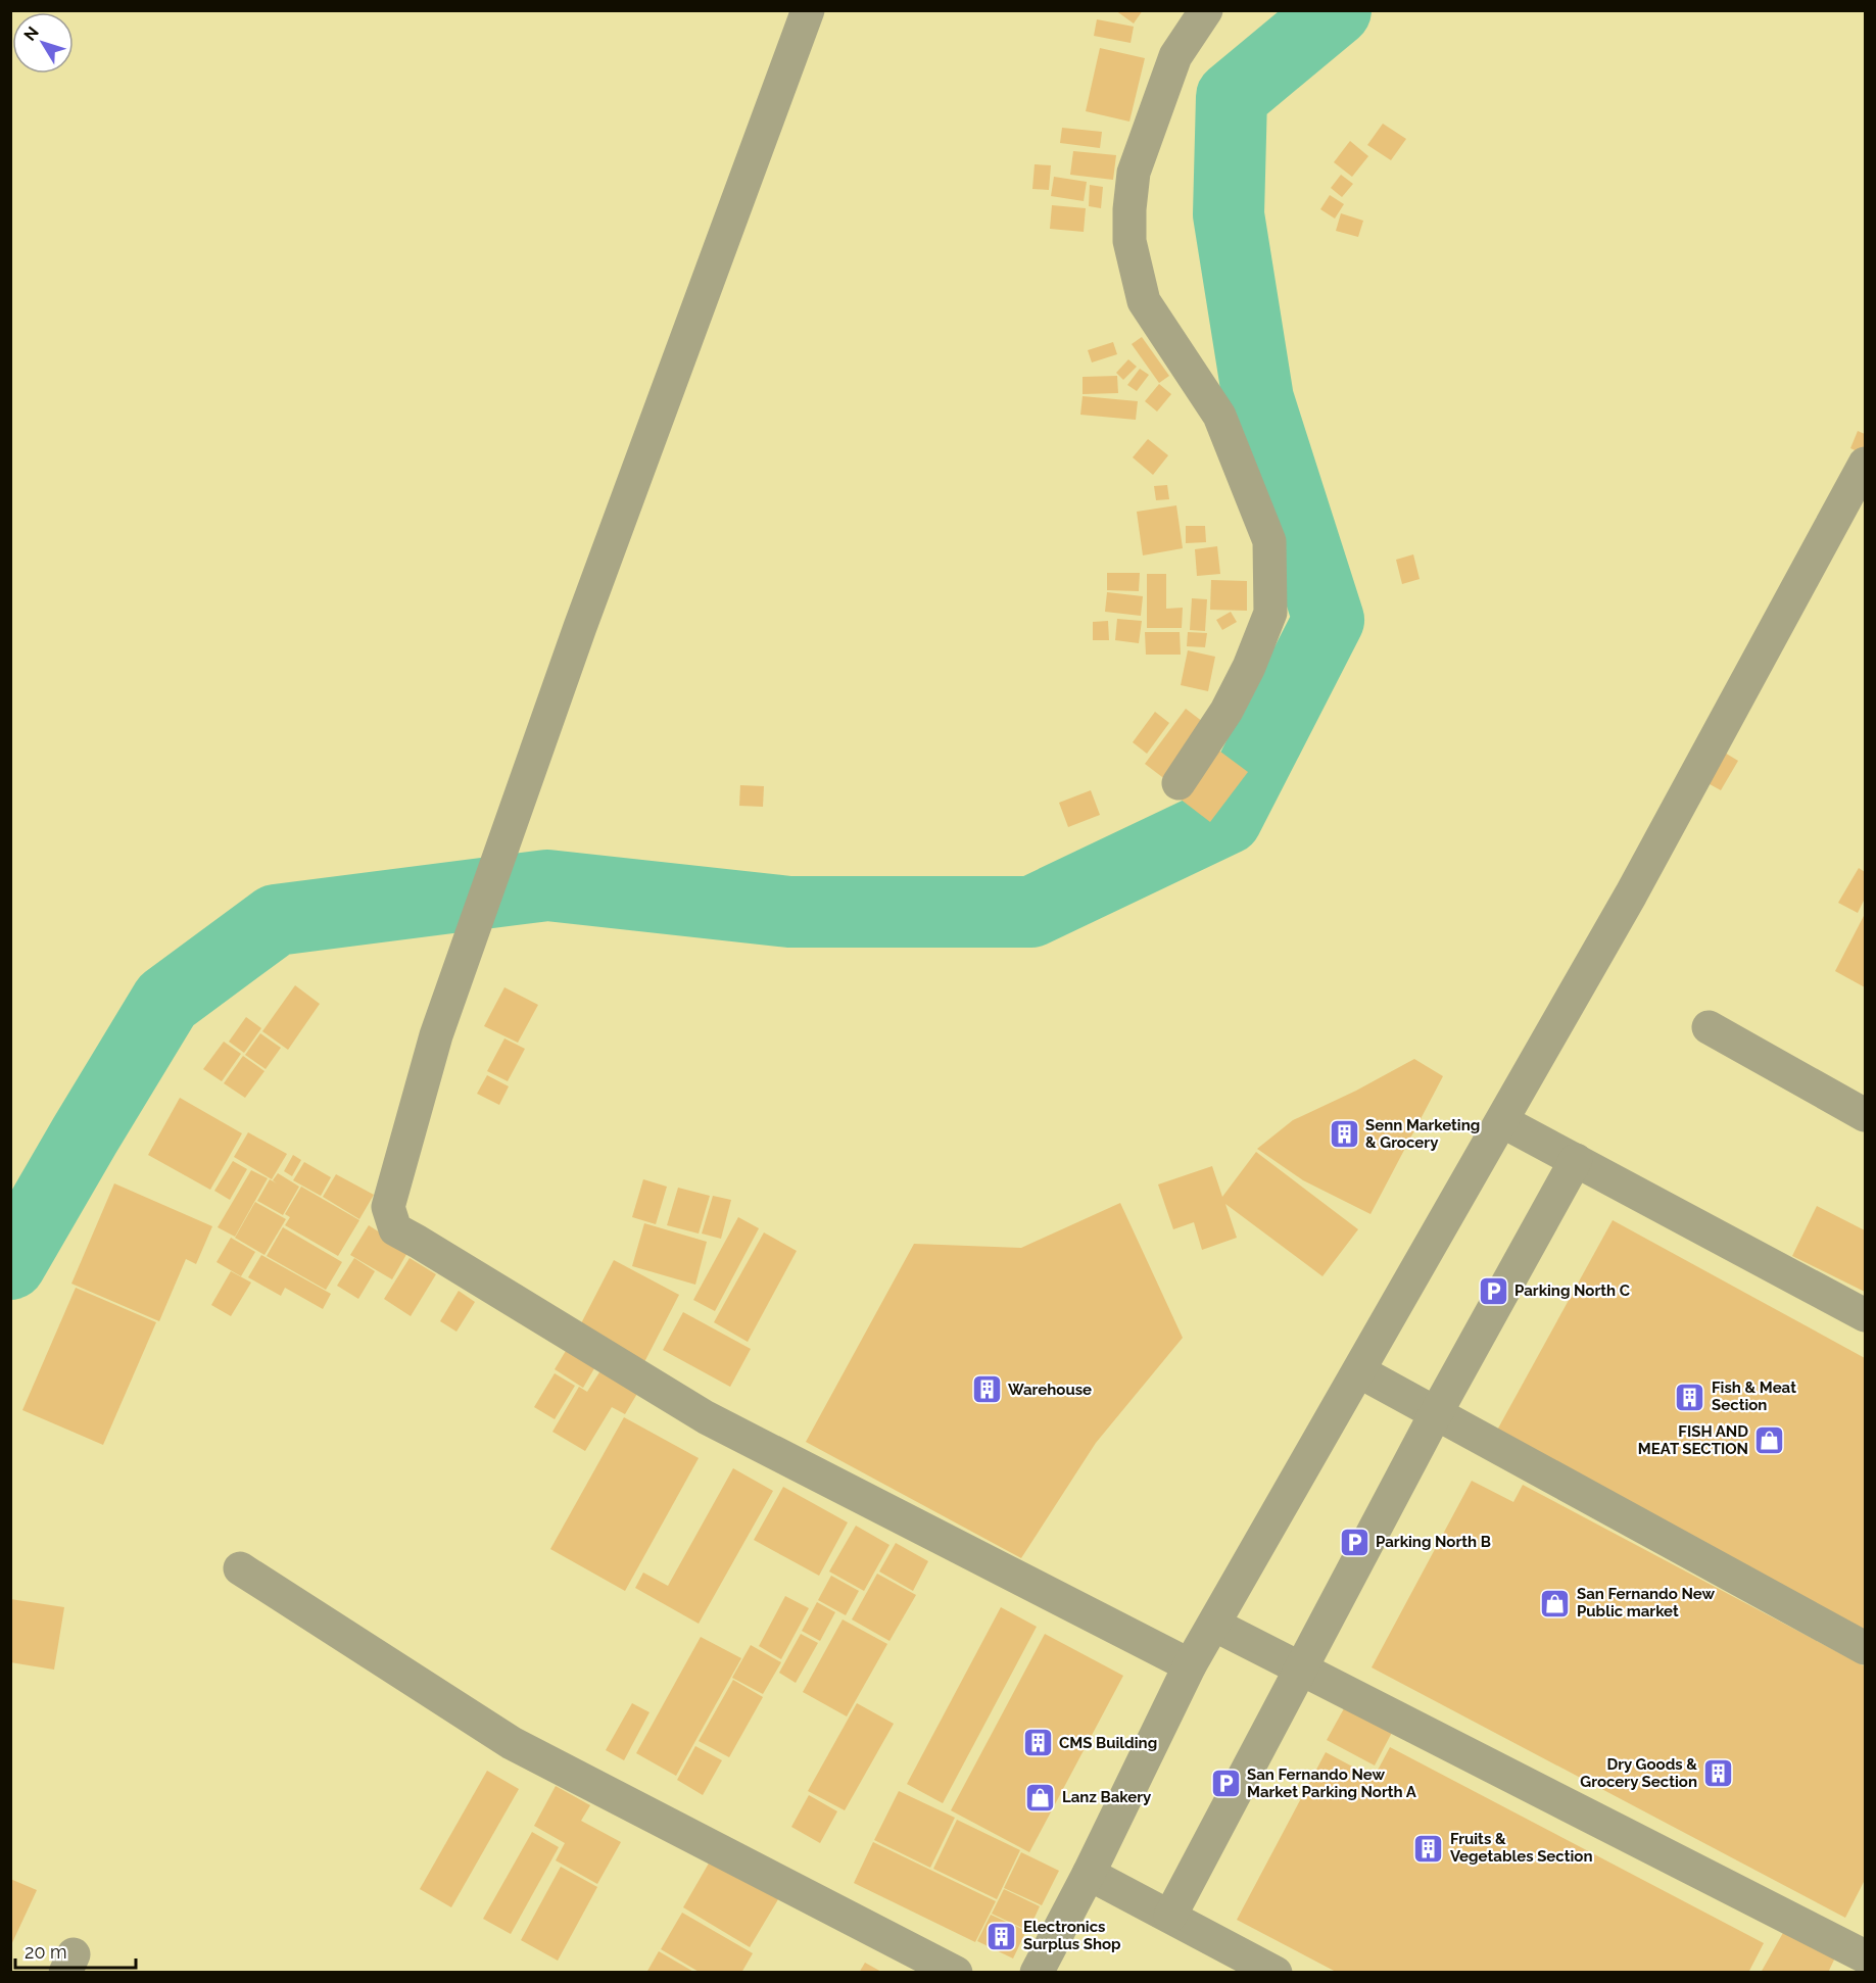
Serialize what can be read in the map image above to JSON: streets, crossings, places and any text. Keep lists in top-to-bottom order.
{
  "places": {
    "building": [
      "Senn Marketing & Grocery",
      "Warehouse",
      "Fish & Meat Section",
      "CMS Building",
      "Dry Goods & Grocery Section",
      "Fruits & Vegetables Section",
      "Electronics Surplus Shop"
    ],
    "parking": ["Parking North C", "Parking North B", "San Fernando New Market Parking North A"],
    "shop": ["FISH AND MEAT SECTION", "San Fernando New Public market", "Lanz Bakery"]
  },
  "scale_bar": "20 m",
  "north": "top left"
}
